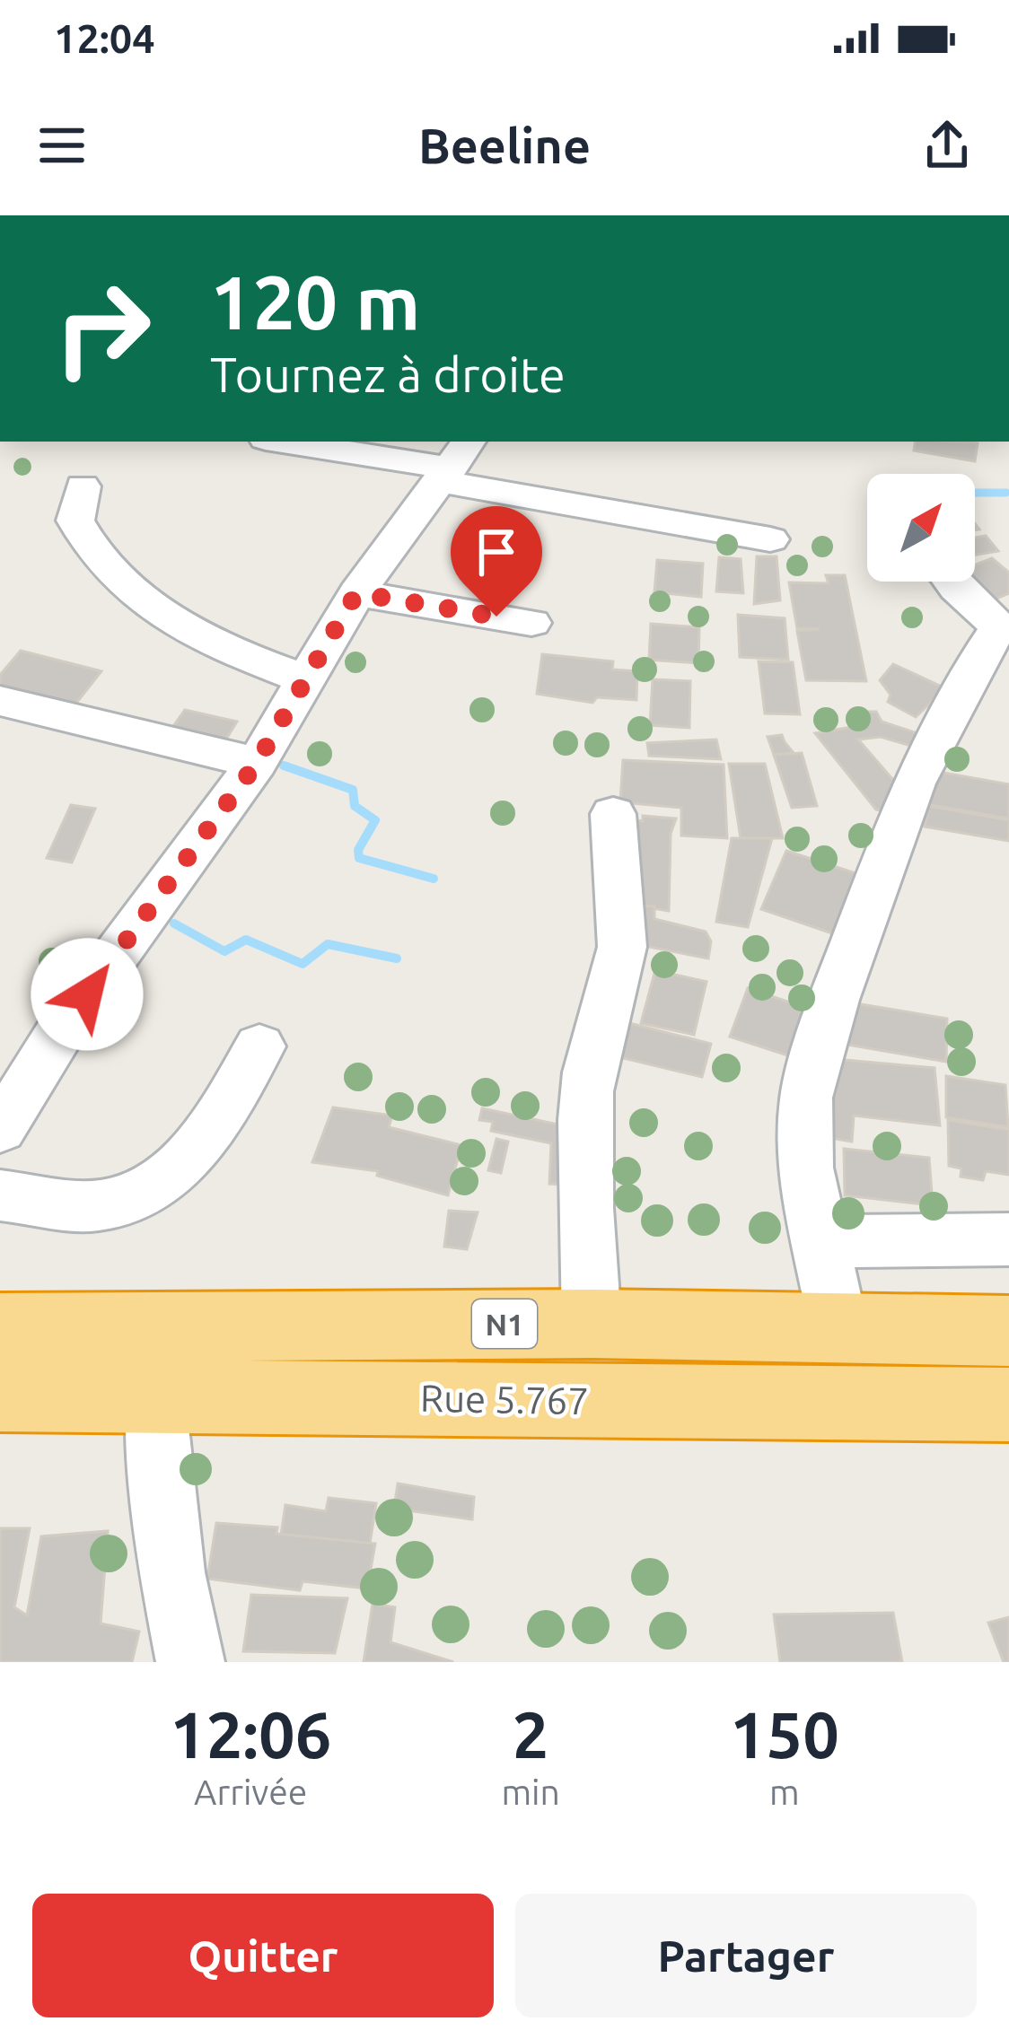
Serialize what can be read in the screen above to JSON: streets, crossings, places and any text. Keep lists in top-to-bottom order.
{
  "streets": {
    "highway": ["N1", "Rue 5.767"]
  },
  "crossings": [
    ["N1", "Rue 5.767"]
  ],
  "north": "top right",
  "page": {
    "status": "12:04",
    "header": "Beeline",
    "turn": ["120 m", "Tournez à droite"],
    "eta": [
      "12:06",
      "Arrivée",
      "2",
      "min",
      "150",
      "m"
    ],
    "buttons": ["Quitter", "Partager"]
  }
}
